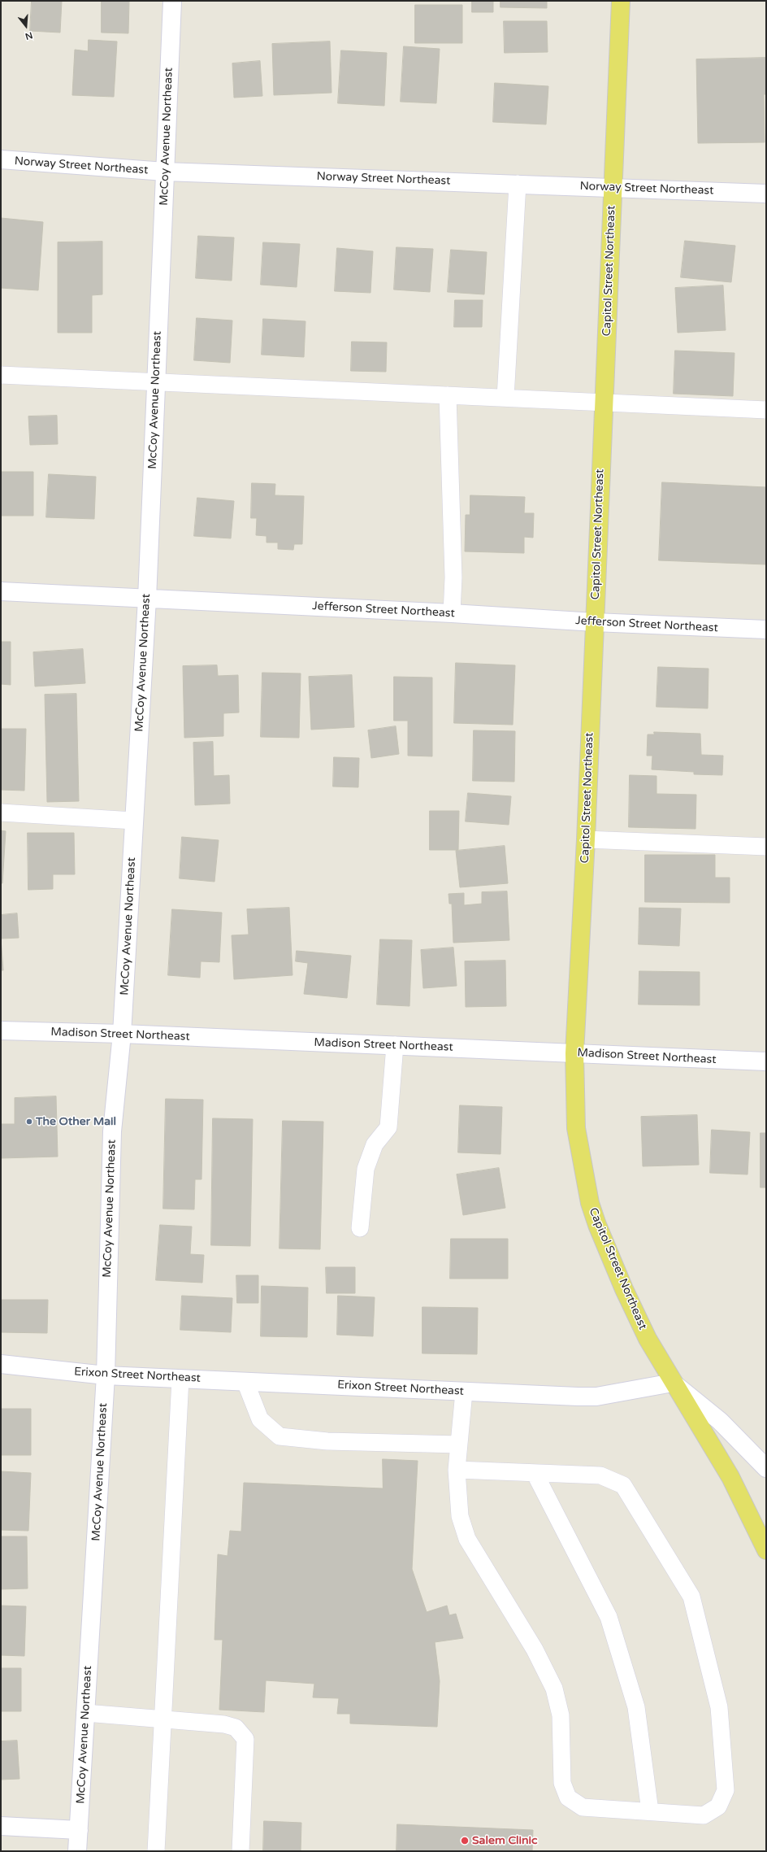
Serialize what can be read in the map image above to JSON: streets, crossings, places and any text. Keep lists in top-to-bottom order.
{
  "streets": {
    "main road": ["Capitol Street Northeast"],
    "street": [
      "McCoy Avenue Northeast",
      "Norway Street Northeast",
      "Jefferson Street Northeast",
      "Madison Street Northeast",
      "Erixon Street Northeast"
    ]
  },
  "crossings": [
    ["McCoy Avenue Northeast", "Norway Street Northeast"],
    ["McCoy Avenue Northeast", "Jefferson Street Northeast"],
    ["McCoy Avenue Northeast", "Madison Street Northeast"],
    ["McCoy Avenue Northeast", "Erixon Street Northeast"],
    ["Norway Street Northeast", "Capitol Street Northeast"],
    ["Capitol Street Northeast", "Jefferson Street Northeast"],
    ["Capitol Street Northeast", "Madison Street Northeast"],
    ["Capitol Street Northeast", "Erixon Street Northeast"]
  ],
  "places": ["The Other Mail", "Salem Clinic"],
  "north": "bottom"
}
